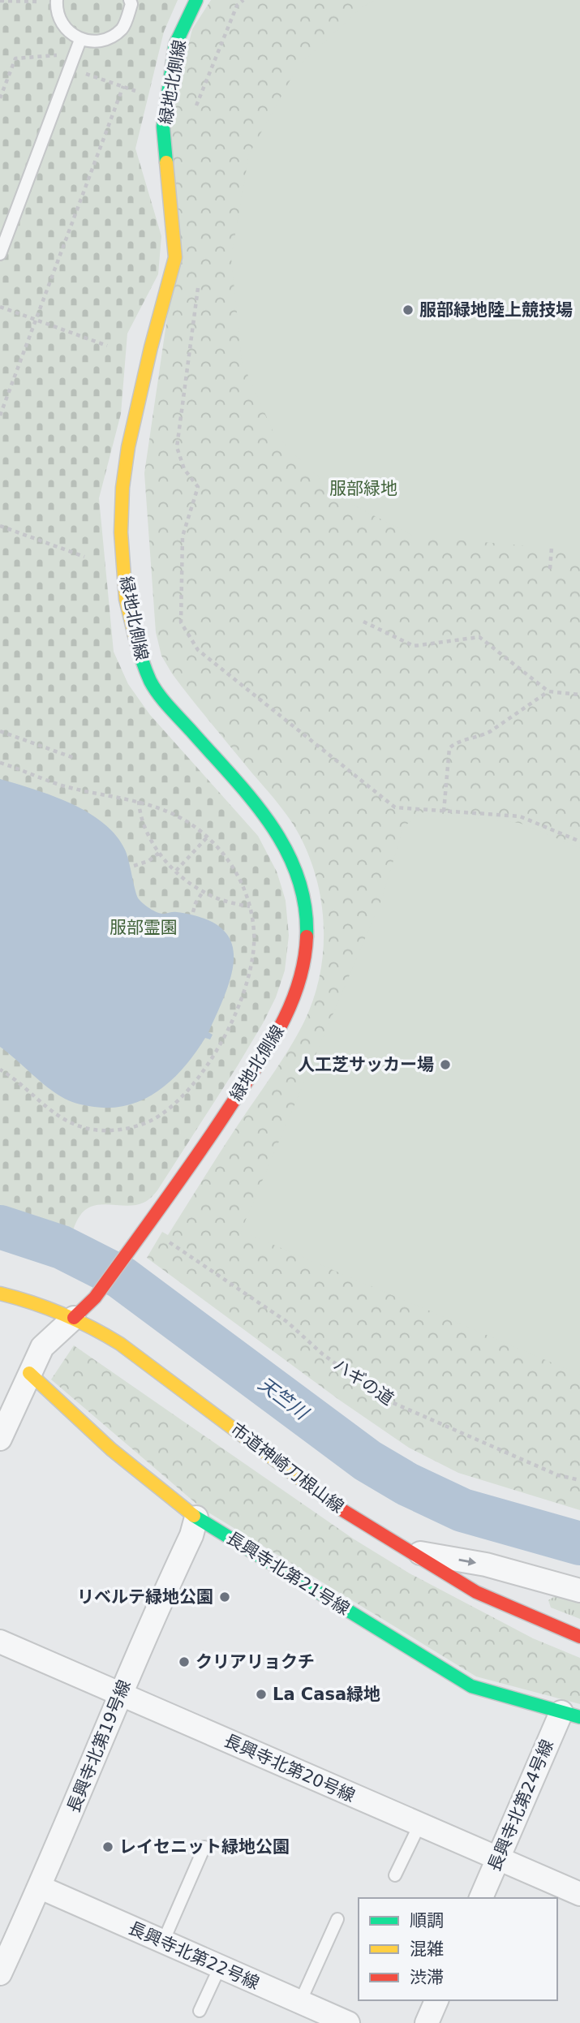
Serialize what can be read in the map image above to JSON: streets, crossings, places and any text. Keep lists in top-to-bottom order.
{
  "streets": {
    "street": [
      "緑地北側線",
      "市道神崎刀根山線",
      "長興寺北第21号線",
      "長興寺北第19号線",
      "長興寺北第20号線",
      "長興寺北第24号線",
      "長興寺北第22号線"
    ],
    "path": ["ハギの道"]
  },
  "crossings": [
    ["緑地北側線", "市道神崎刀根山線"],
    ["長興寺北第21号線", "長興寺北第19号線"],
    ["長興寺北第21号線", "長興寺北第24号線"],
    ["長興寺北第19号線", "長興寺北第20号線"],
    ["長興寺北第19号線", "長興寺北第22号線"],
    ["長興寺北第20号線", "長興寺北第24号線"]
  ],
  "water": ["天竺川"],
  "parks": ["服部緑地", "服部霊園"],
  "places": [
    "服部緑地陸上競技場",
    "人工芝サッカー場",
    "リベルテ緑地公園",
    "クリアリョクチ",
    "La Casa緑地",
    "レイセニット緑地公園"
  ],
  "legend": ["順調", "混雑", "渋滞"]
}
